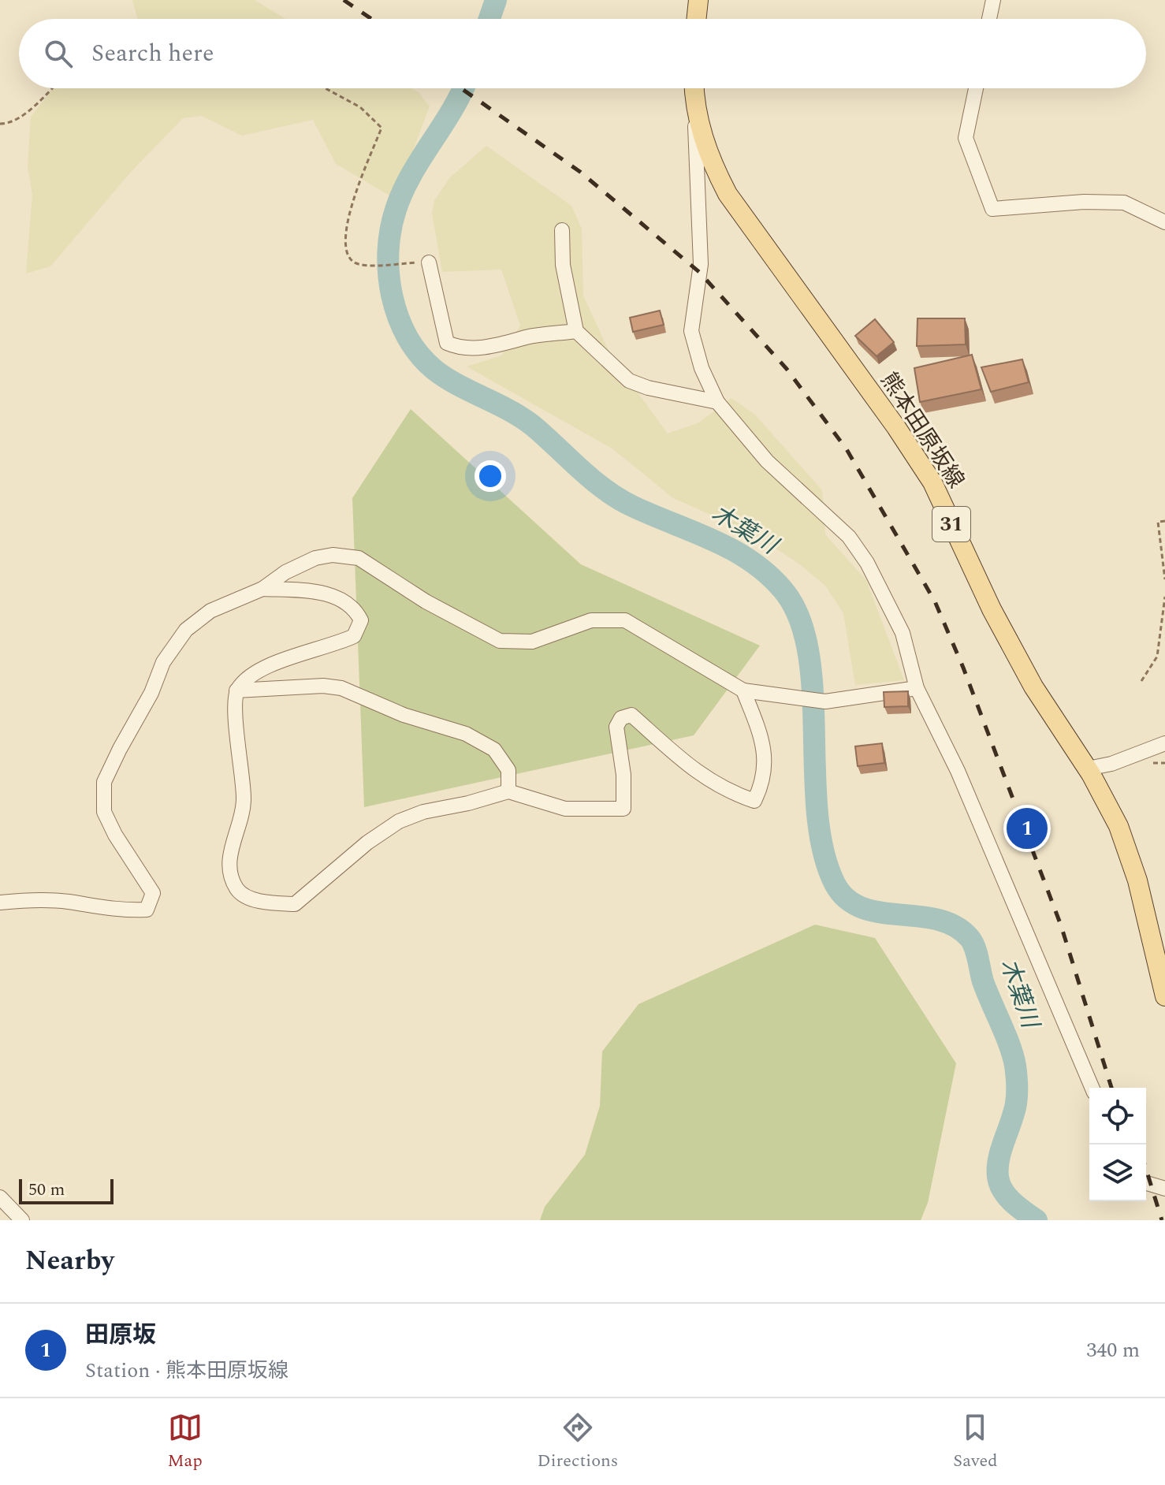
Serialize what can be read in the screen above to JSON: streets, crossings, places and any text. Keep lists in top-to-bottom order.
{
  "streets": {
    "main road": ["熊本田原坂線", "31"]
  },
  "water": ["木葉川"],
  "scale_bar": "50 m",
  "page": {
    "search": "Search here",
    "pins": "1",
    "scale": "50 m",
    "heading": "Nearby",
    "list": [
      {
        "mark": "1",
        "name": "田原坂",
        "note": "Station · 熊本田原坂線",
        "value": "340 m"
      }
    ],
    "nav": ["Map", "Directions", "Saved"]
  }
}
